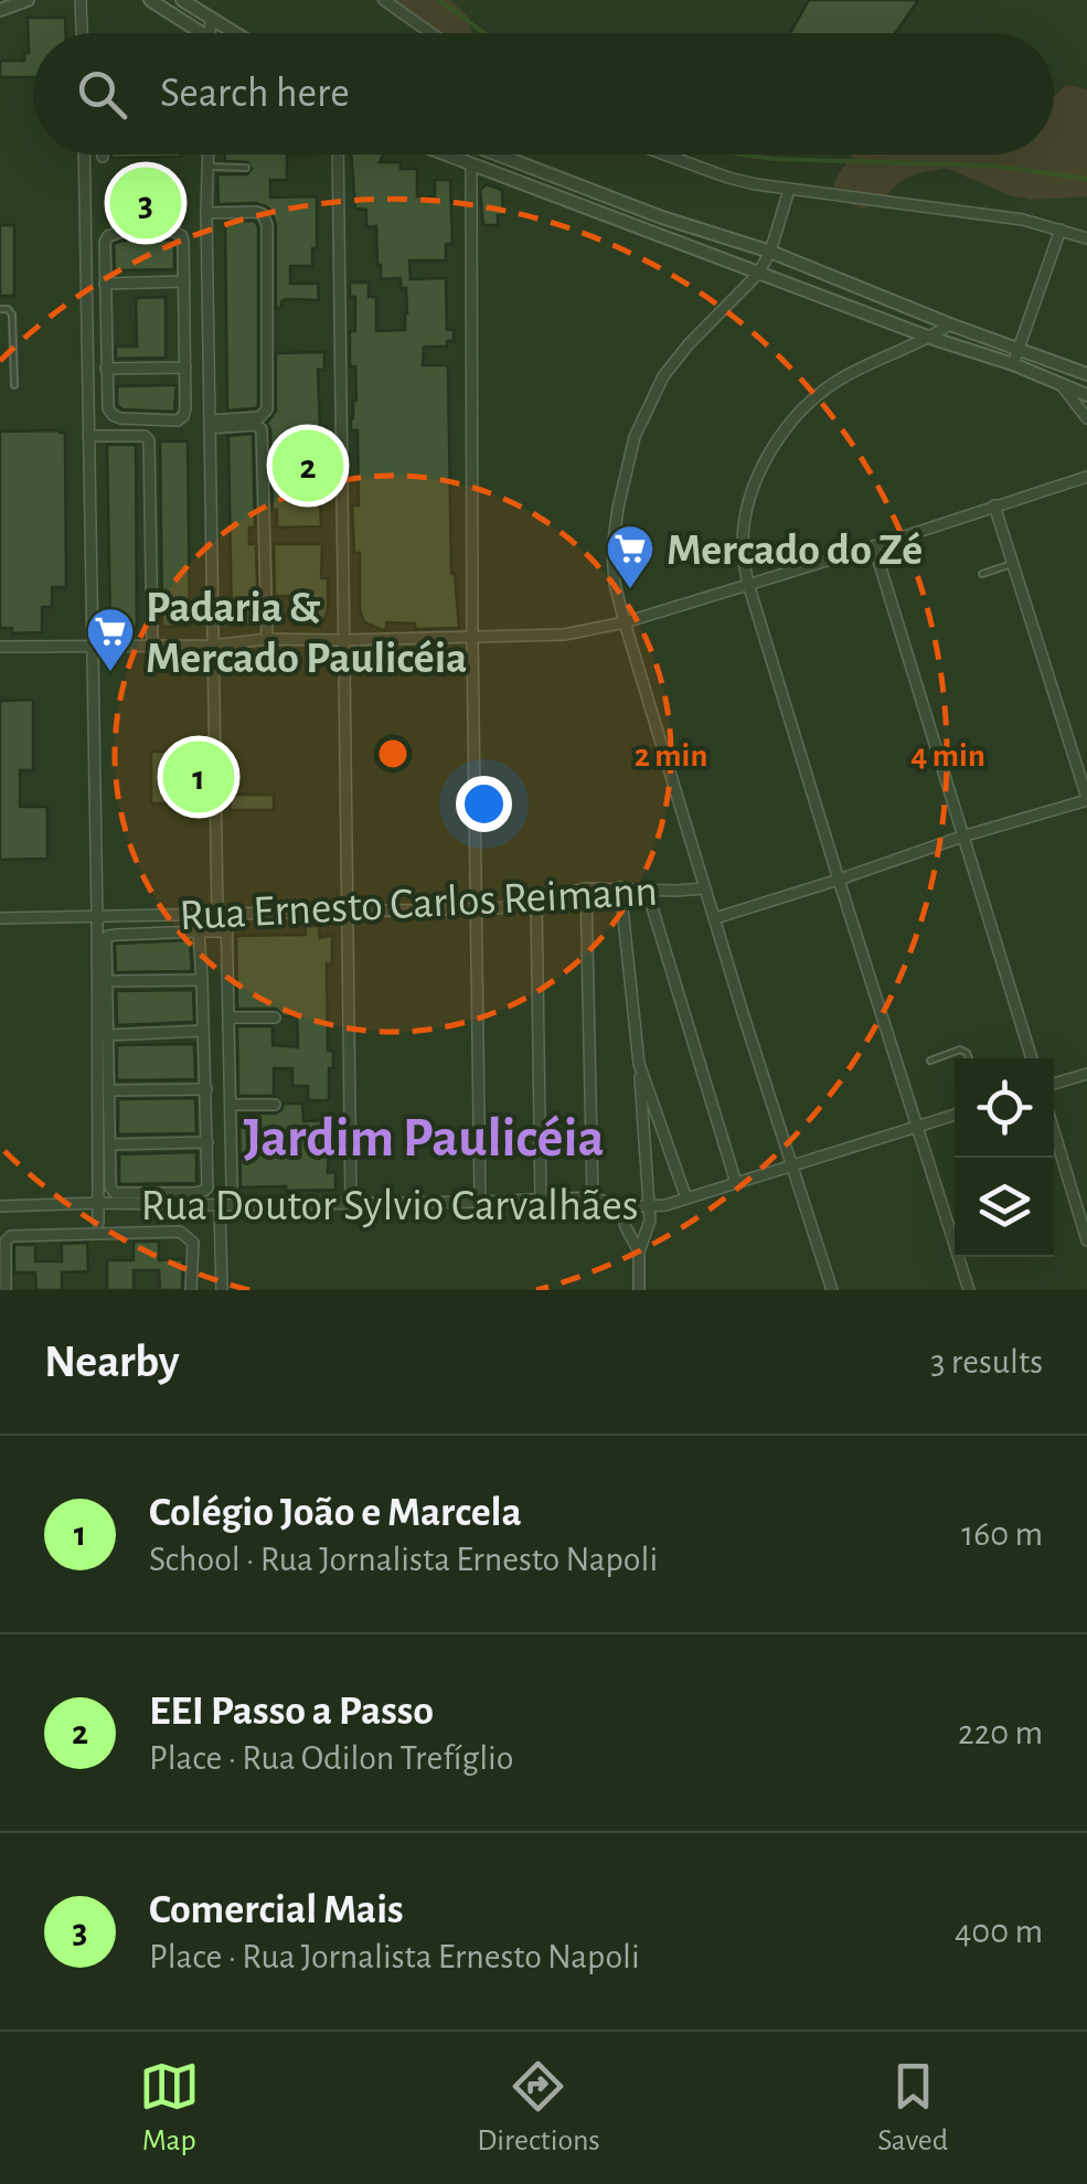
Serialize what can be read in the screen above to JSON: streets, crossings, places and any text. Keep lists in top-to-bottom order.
{
  "streets": {
    "street": ["Rua Ernesto Carlos Reimann", "Rua Doutor Sylvio Carvalhães"]
  },
  "districts": ["Jardim Paulicéia"],
  "places": {
    "supermarket": ["Mercado do Zé", "Padaria & Mercado Paulicéia"]
  },
  "page": {
    "search": "Search here",
    "pins": ["3", "2", "1"],
    "heading": ["Nearby", "3 results"],
    "list": [
      {
        "mark": "1",
        "name": "Colégio João e Marcela",
        "note": "School · Rua Jornalista Ernesto Napoli",
        "value": "160 m"
      },
      {
        "mark": "2",
        "name": "EEI Passo a Passo",
        "note": "Place · Rua Odilon Trefíglio",
        "value": "220 m"
      },
      {
        "mark": "3",
        "name": "Comercial Mais",
        "note": "Place · Rua Jornalista Ernesto Napoli",
        "value": "400 m"
      }
    ],
    "nav": ["Map", "Directions", "Saved"]
  },
  "rings": ["2 min", "4 min"]
}
